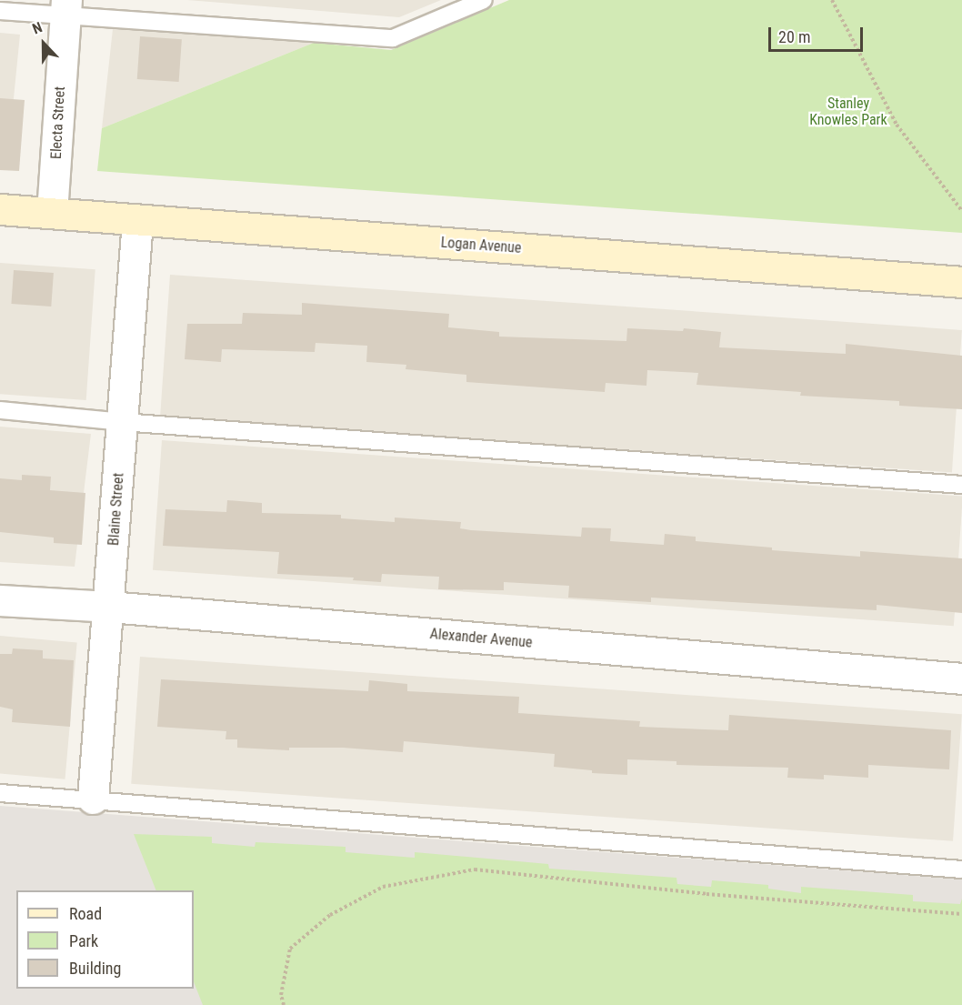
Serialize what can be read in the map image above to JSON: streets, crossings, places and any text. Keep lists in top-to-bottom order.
{
  "streets": {
    "main road": ["Logan Avenue"],
    "street": ["Electa Street", "Blaine Street", "Alexander Avenue"]
  },
  "crossings": [
    ["Electa Street", "Logan Avenue"],
    ["Logan Avenue", "Blaine Street"],
    ["Blaine Street", "Alexander Avenue"]
  ],
  "parks": ["Stanley Knowles Park"],
  "legend": ["Road", "Park", "Building"],
  "scale_bar": "20 m",
  "north": "top"
}
